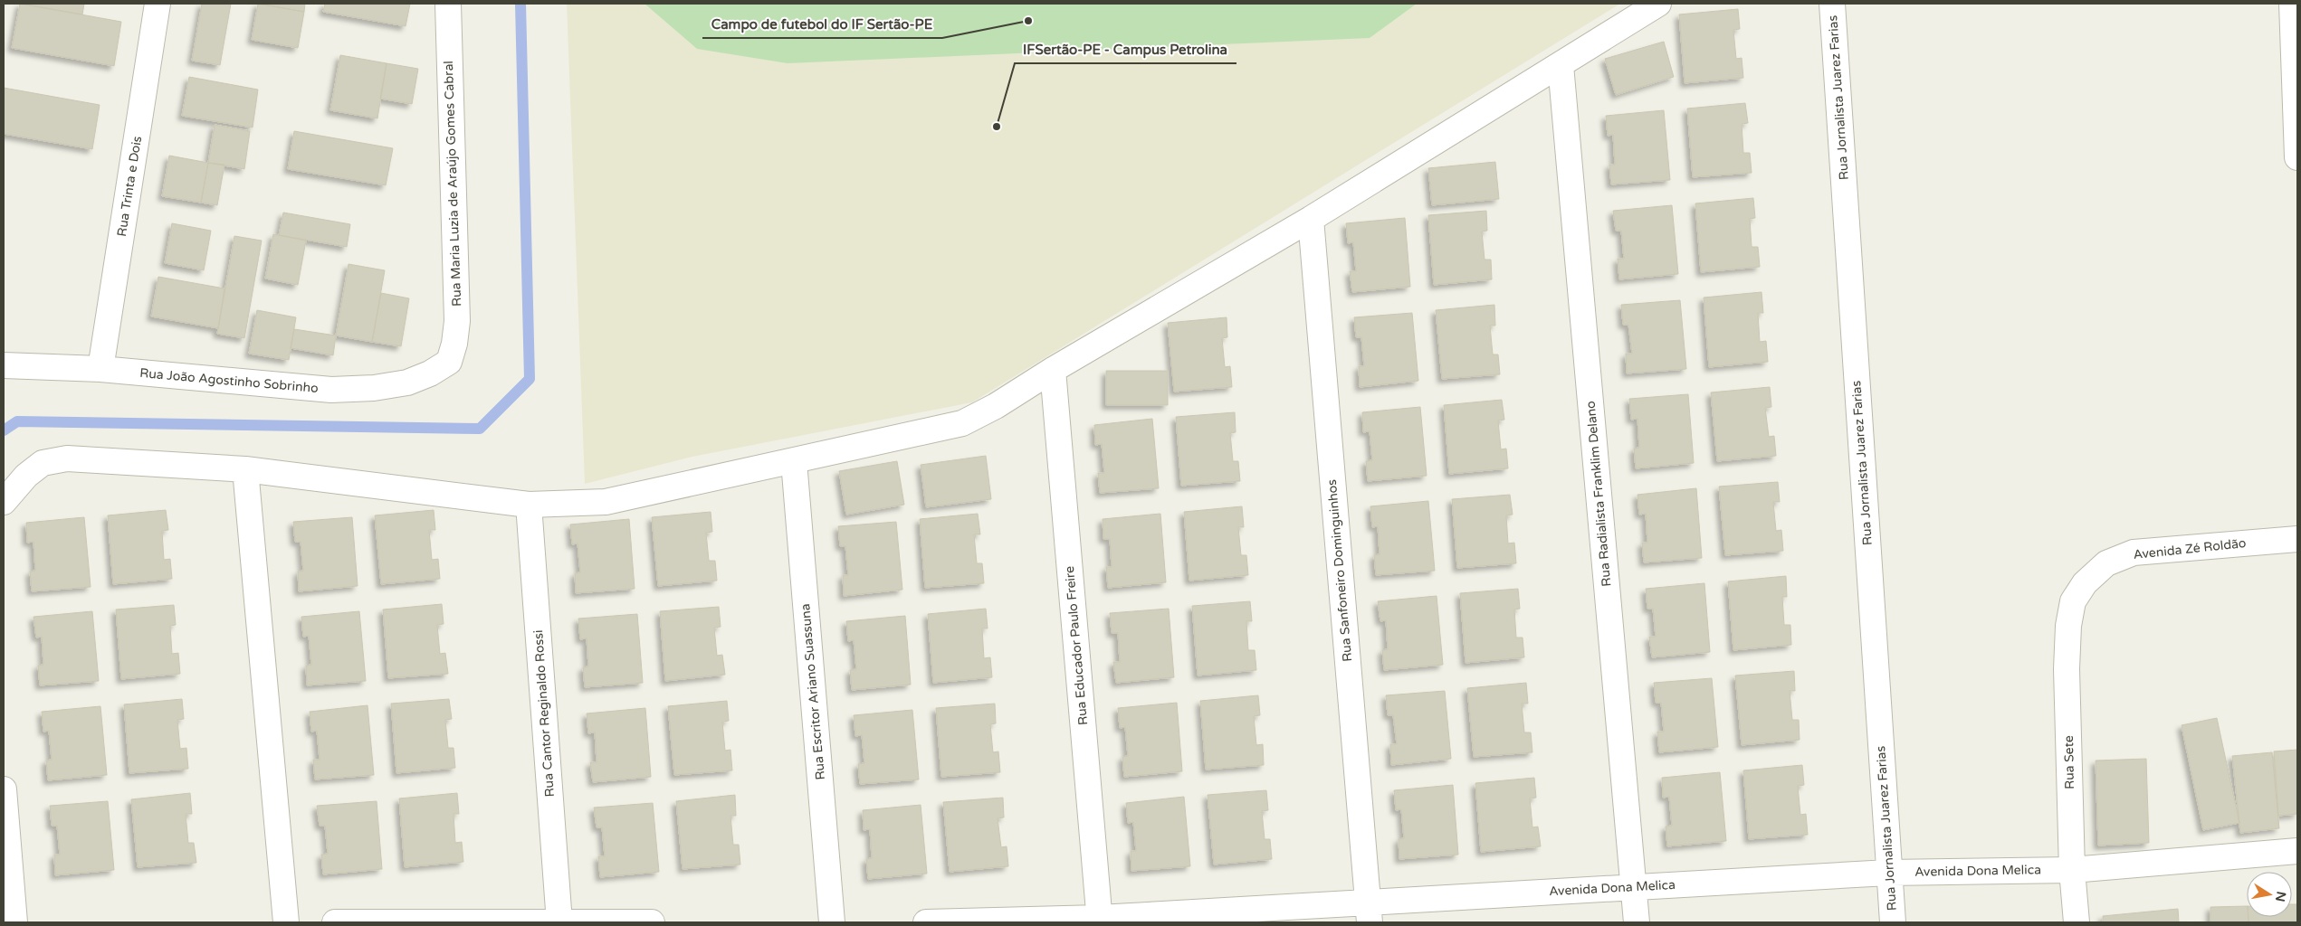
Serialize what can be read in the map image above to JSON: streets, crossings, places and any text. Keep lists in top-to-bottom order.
{
  "streets": {
    "street": [
      "Rua Jornalista Juarez Farias",
      "Rua Maria Luzia de Araújo Gomes Cabral",
      "Rua Trinta e Dois",
      "Rua João Agostinho Sobrinho",
      "Rua Radialista Franklim Delano",
      "Avenida Zé Roldão",
      "Rua Sanfoneiro Dominguinhos",
      "Rua Educador Paulo Freire",
      "Rua Escritor Ariano Suassuna",
      "Rua Cantor Reginaldo Rossi",
      "Rua Sete",
      "Avenida Dona Melica"
    ]
  },
  "crossings": [
    ["Rua Jornalista Juarez Farias", "Avenida Dona Melica"],
    ["Rua Maria Luzia de Araújo Gomes Cabral", "Rua João Agostinho Sobrinho"],
    ["Rua Trinta e Dois", "Rua João Agostinho Sobrinho"],
    ["Rua Radialista Franklim Delano", "Avenida Dona Melica"],
    ["Avenida Zé Roldão", "Rua Sete"],
    ["Rua Sanfoneiro Dominguinhos", "Avenida Dona Melica"],
    ["Rua Educador Paulo Freire", "Avenida Dona Melica"],
    ["Rua Sete", "Avenida Dona Melica"]
  ],
  "places": ["Campo de futebol do IF Sertão-PE", "IFSertão-PE - Campus Petrolina"],
  "north": "right"
}
